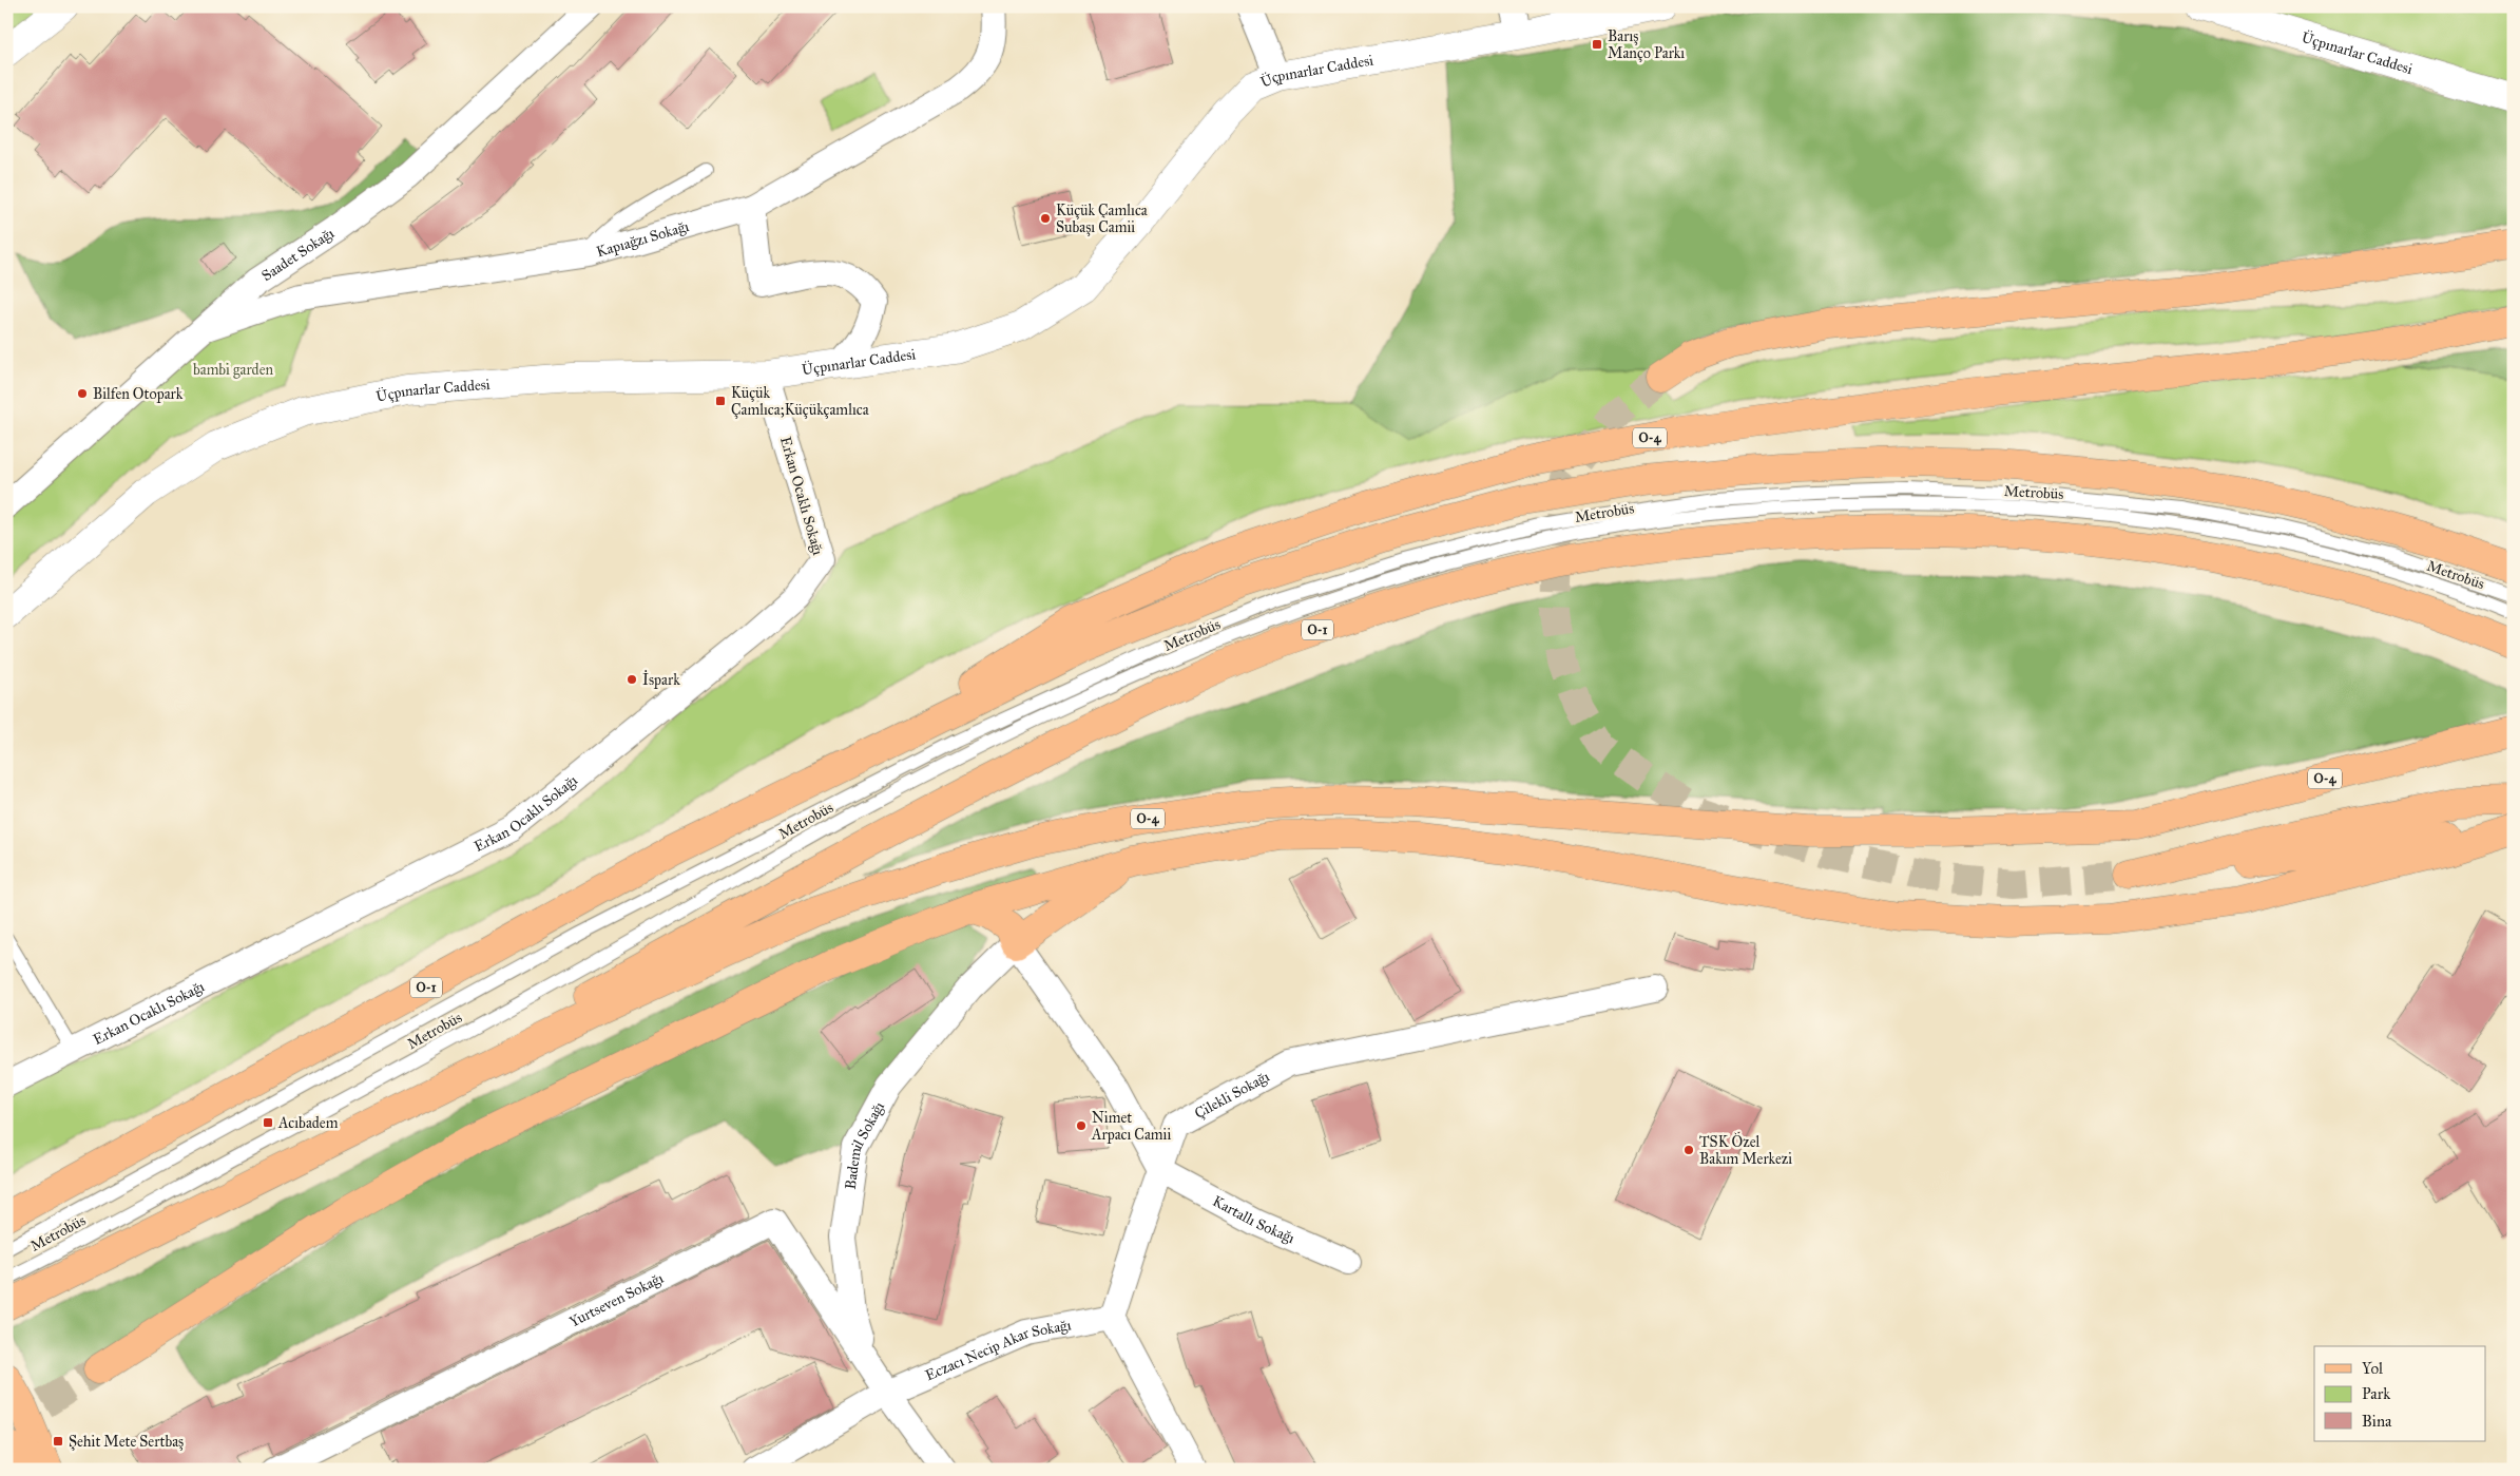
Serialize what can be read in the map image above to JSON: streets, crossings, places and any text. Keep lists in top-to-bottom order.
{
  "streets": {
    "main road": ["O-4", "O-1"],
    "street": [
      "Üçpınarlar Caddesi",
      "Kapıağzı Sokağı",
      "Saadet Sokağı",
      "Erkan Ocaklı Sokağı",
      "Çilekli Sokağı",
      "Bademil Sokağı",
      "Kartallı Sokağı",
      "Yurtseven Sokağı",
      "Eczacı Necip Akar Sokağı"
    ],
    "lane": ["Metrobüs"]
  },
  "crossings": [
    ["Üçpınarlar Caddesi", "Erkan Ocaklı Sokağı"],
    ["Kapıağzı Sokağı", "Saadet Sokağı"],
    ["O-4", "O-1"],
    ["Çilekli Sokağı", "Kartallı Sokağı"],
    ["Çilekli Sokağı", "Eczacı Necip Akar Sokağı"],
    ["Bademil Sokağı", "Yurtseven Sokağı"],
    ["Bademil Sokağı", "Eczacı Necip Akar Sokağı"],
    ["Yurtseven Sokağı", "Eczacı Necip Akar Sokağı"]
  ],
  "parks": ["bambi garden"],
  "places": {
    "transit": [
      "Barış Manço Parkı",
      "Küçük Çamlıca;Küçükçamlıca",
      "Acıbadem",
      "Şehit Mete Sertbaş"
    ],
    "other": [
      "Küçük Çamlıca Subaşı Camii",
      "Bilfen Otopark",
      "İspark",
      "Nimet Arpacı Camii",
      "TSK Özel Bakım Merkezi"
    ]
  },
  "legend": ["Yol", "Park", "Bina"]
}
